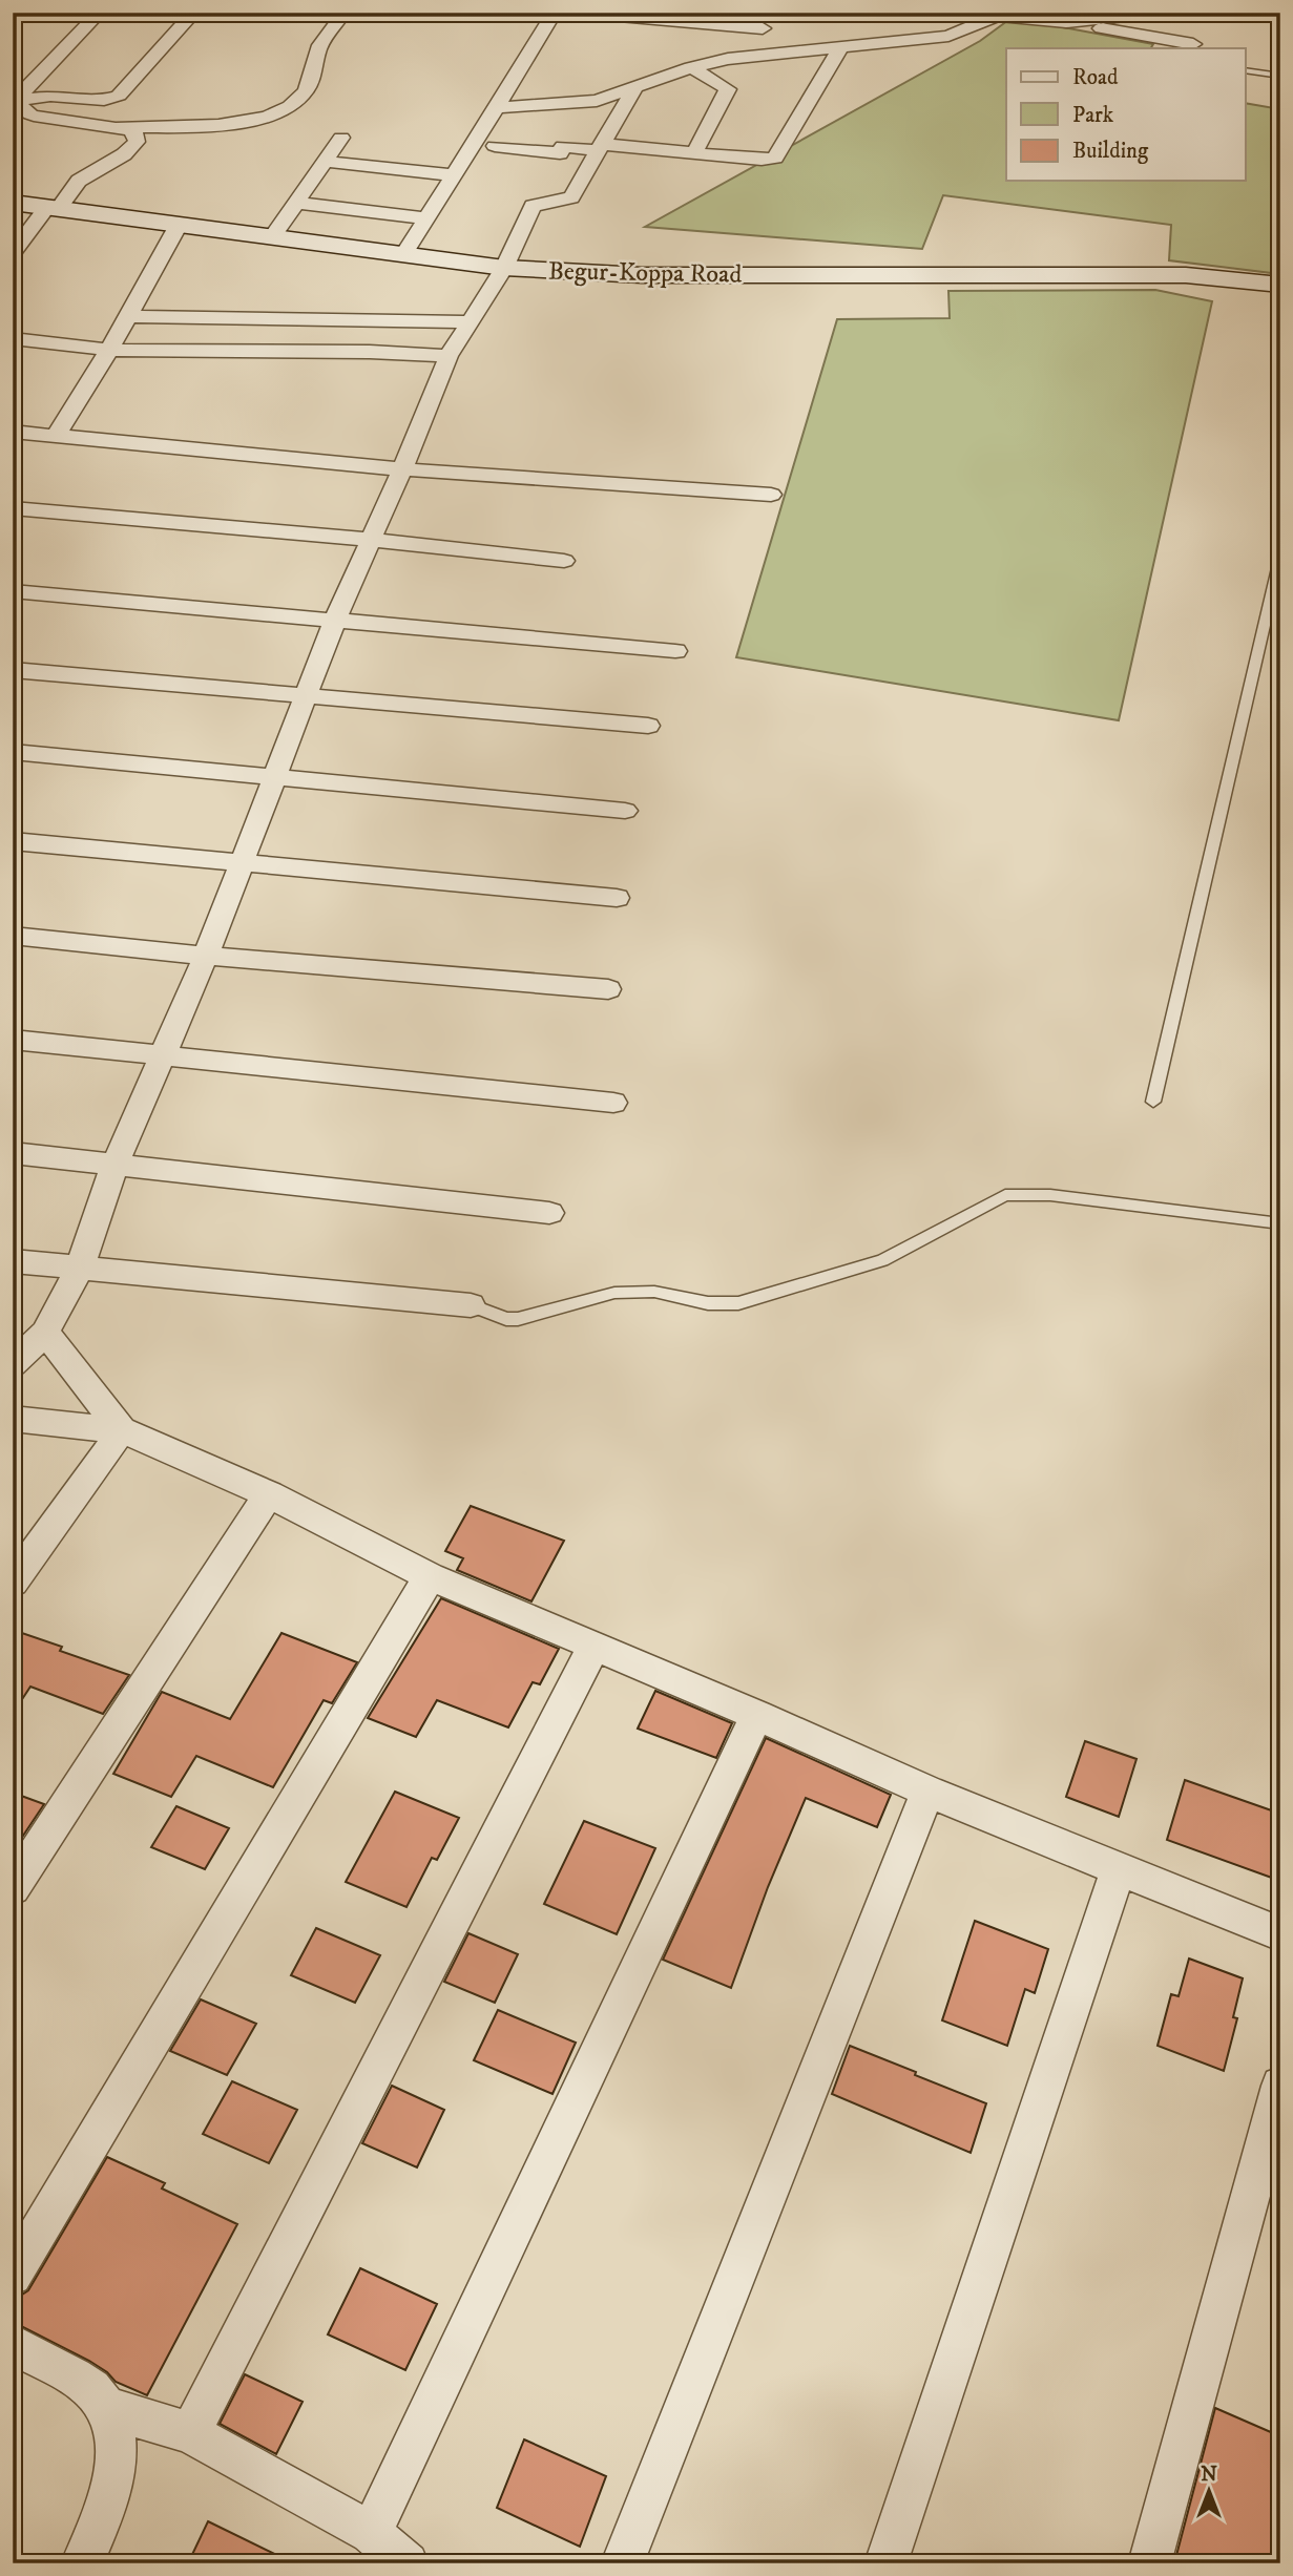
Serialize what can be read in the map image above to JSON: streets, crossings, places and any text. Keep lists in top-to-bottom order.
{
  "streets": {
    "main road": ["Begur-Koppa Road"]
  },
  "legend": ["Road", "Park", "Building"],
  "north": "top"
}
